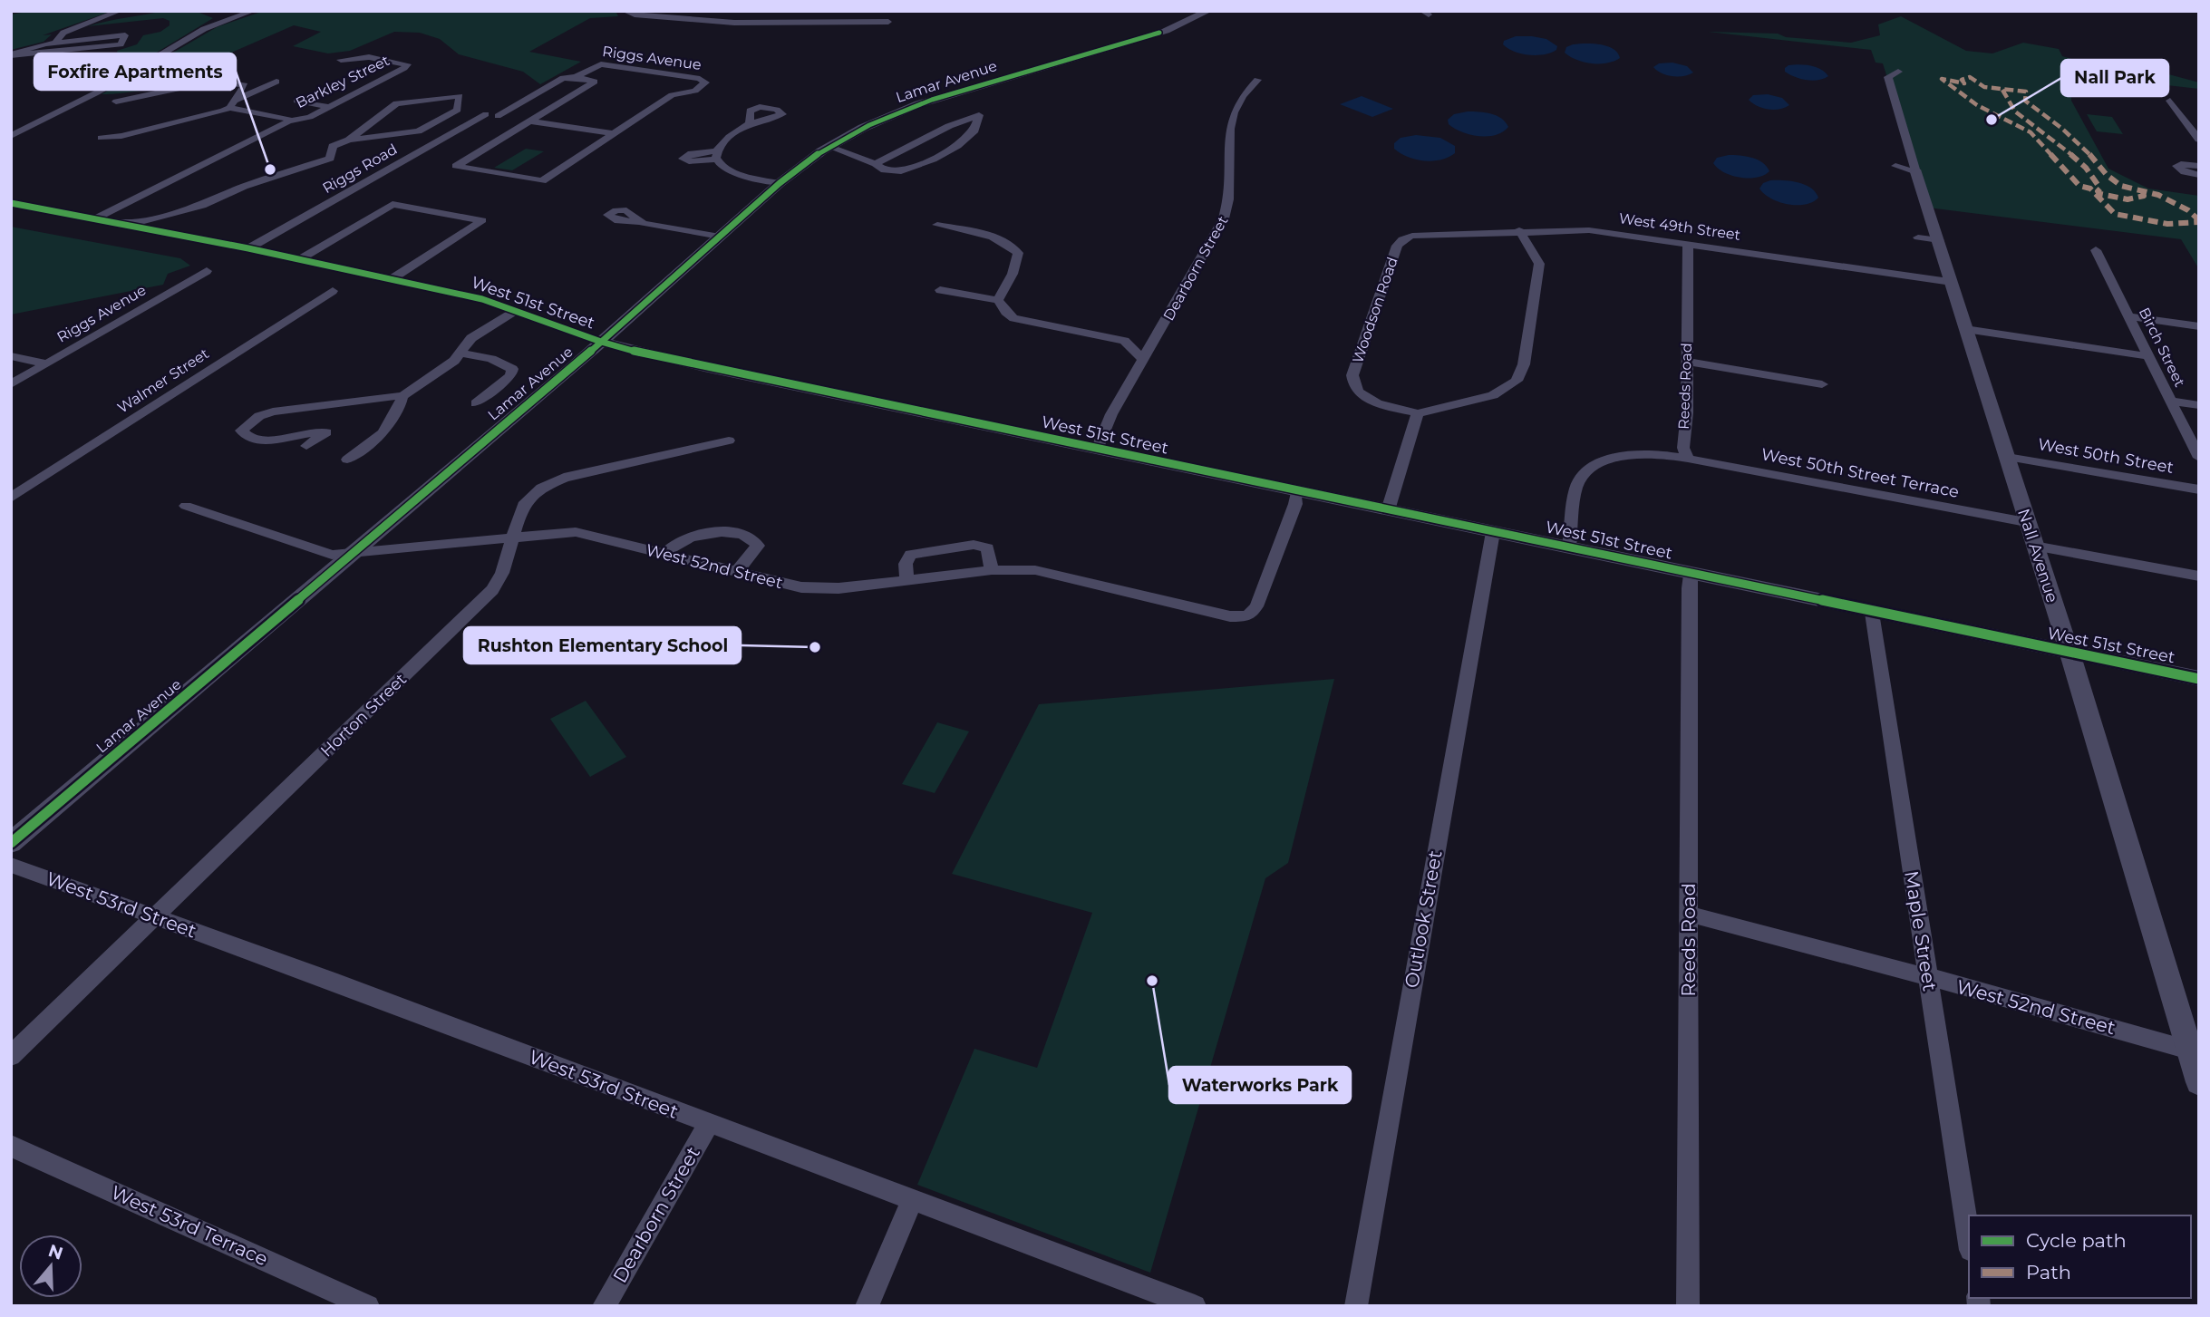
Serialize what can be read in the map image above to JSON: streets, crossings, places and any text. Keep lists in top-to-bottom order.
{
  "streets": {
    "street": [
      "Riggs Avenue",
      "Barkley Street",
      "Lamar Avenue",
      "Riggs Road",
      "West 49th Street",
      "Dearborn Street",
      "West 51st Street",
      "Woodson Road",
      "Birch Street",
      "Walmer Street",
      "Reeds Road",
      "West 50th Street",
      "West 50th Street Terrace",
      "Nall Avenue",
      "West 52nd Street",
      "Horton Street",
      "West 53rd Street",
      "Outlook Street",
      "Maple Street",
      "West 53rd Terrace"
    ]
  },
  "crossings": [
    ["Barkley Street", "West 51st Street"],
    ["Lamar Avenue", "West 51st Street"],
    ["Lamar Avenue", "West 52nd Street"],
    ["Riggs Road", "West 51st Street"],
    ["West 49th Street", "Woodson Road"],
    ["West 49th Street", "Reeds Road"],
    ["West 49th Street", "Nall Avenue"],
    ["Dearborn Street", "West 51st Street"],
    ["Dearborn Street", "West 53rd Street"],
    ["West 51st Street", "Reeds Road"],
    ["West 51st Street", "Nall Avenue"],
    ["West 51st Street", "West 52nd Street"],
    ["West 51st Street", "Outlook Street"],
    ["West 51st Street", "Maple Street"],
    ["Reeds Road", "West 50th Street Terrace"],
    ["Reeds Road", "West 52nd Street"],
    ["West 50th Street", "Nall Avenue"],
    ["West 50th Street Terrace", "Nall Avenue"],
    ["Nall Avenue", "West 52nd Street"],
    ["West 52nd Street", "Horton Street"],
    ["West 52nd Street", "Maple Street"],
    ["Horton Street", "West 53rd Street"]
  ],
  "places": [
    "Nall Park",
    "Foxfire Apartments",
    "Rushton Elementary School",
    "Waterworks Park"
  ],
  "legend": ["Cycle path", "Path"],
  "north": "top"
}
